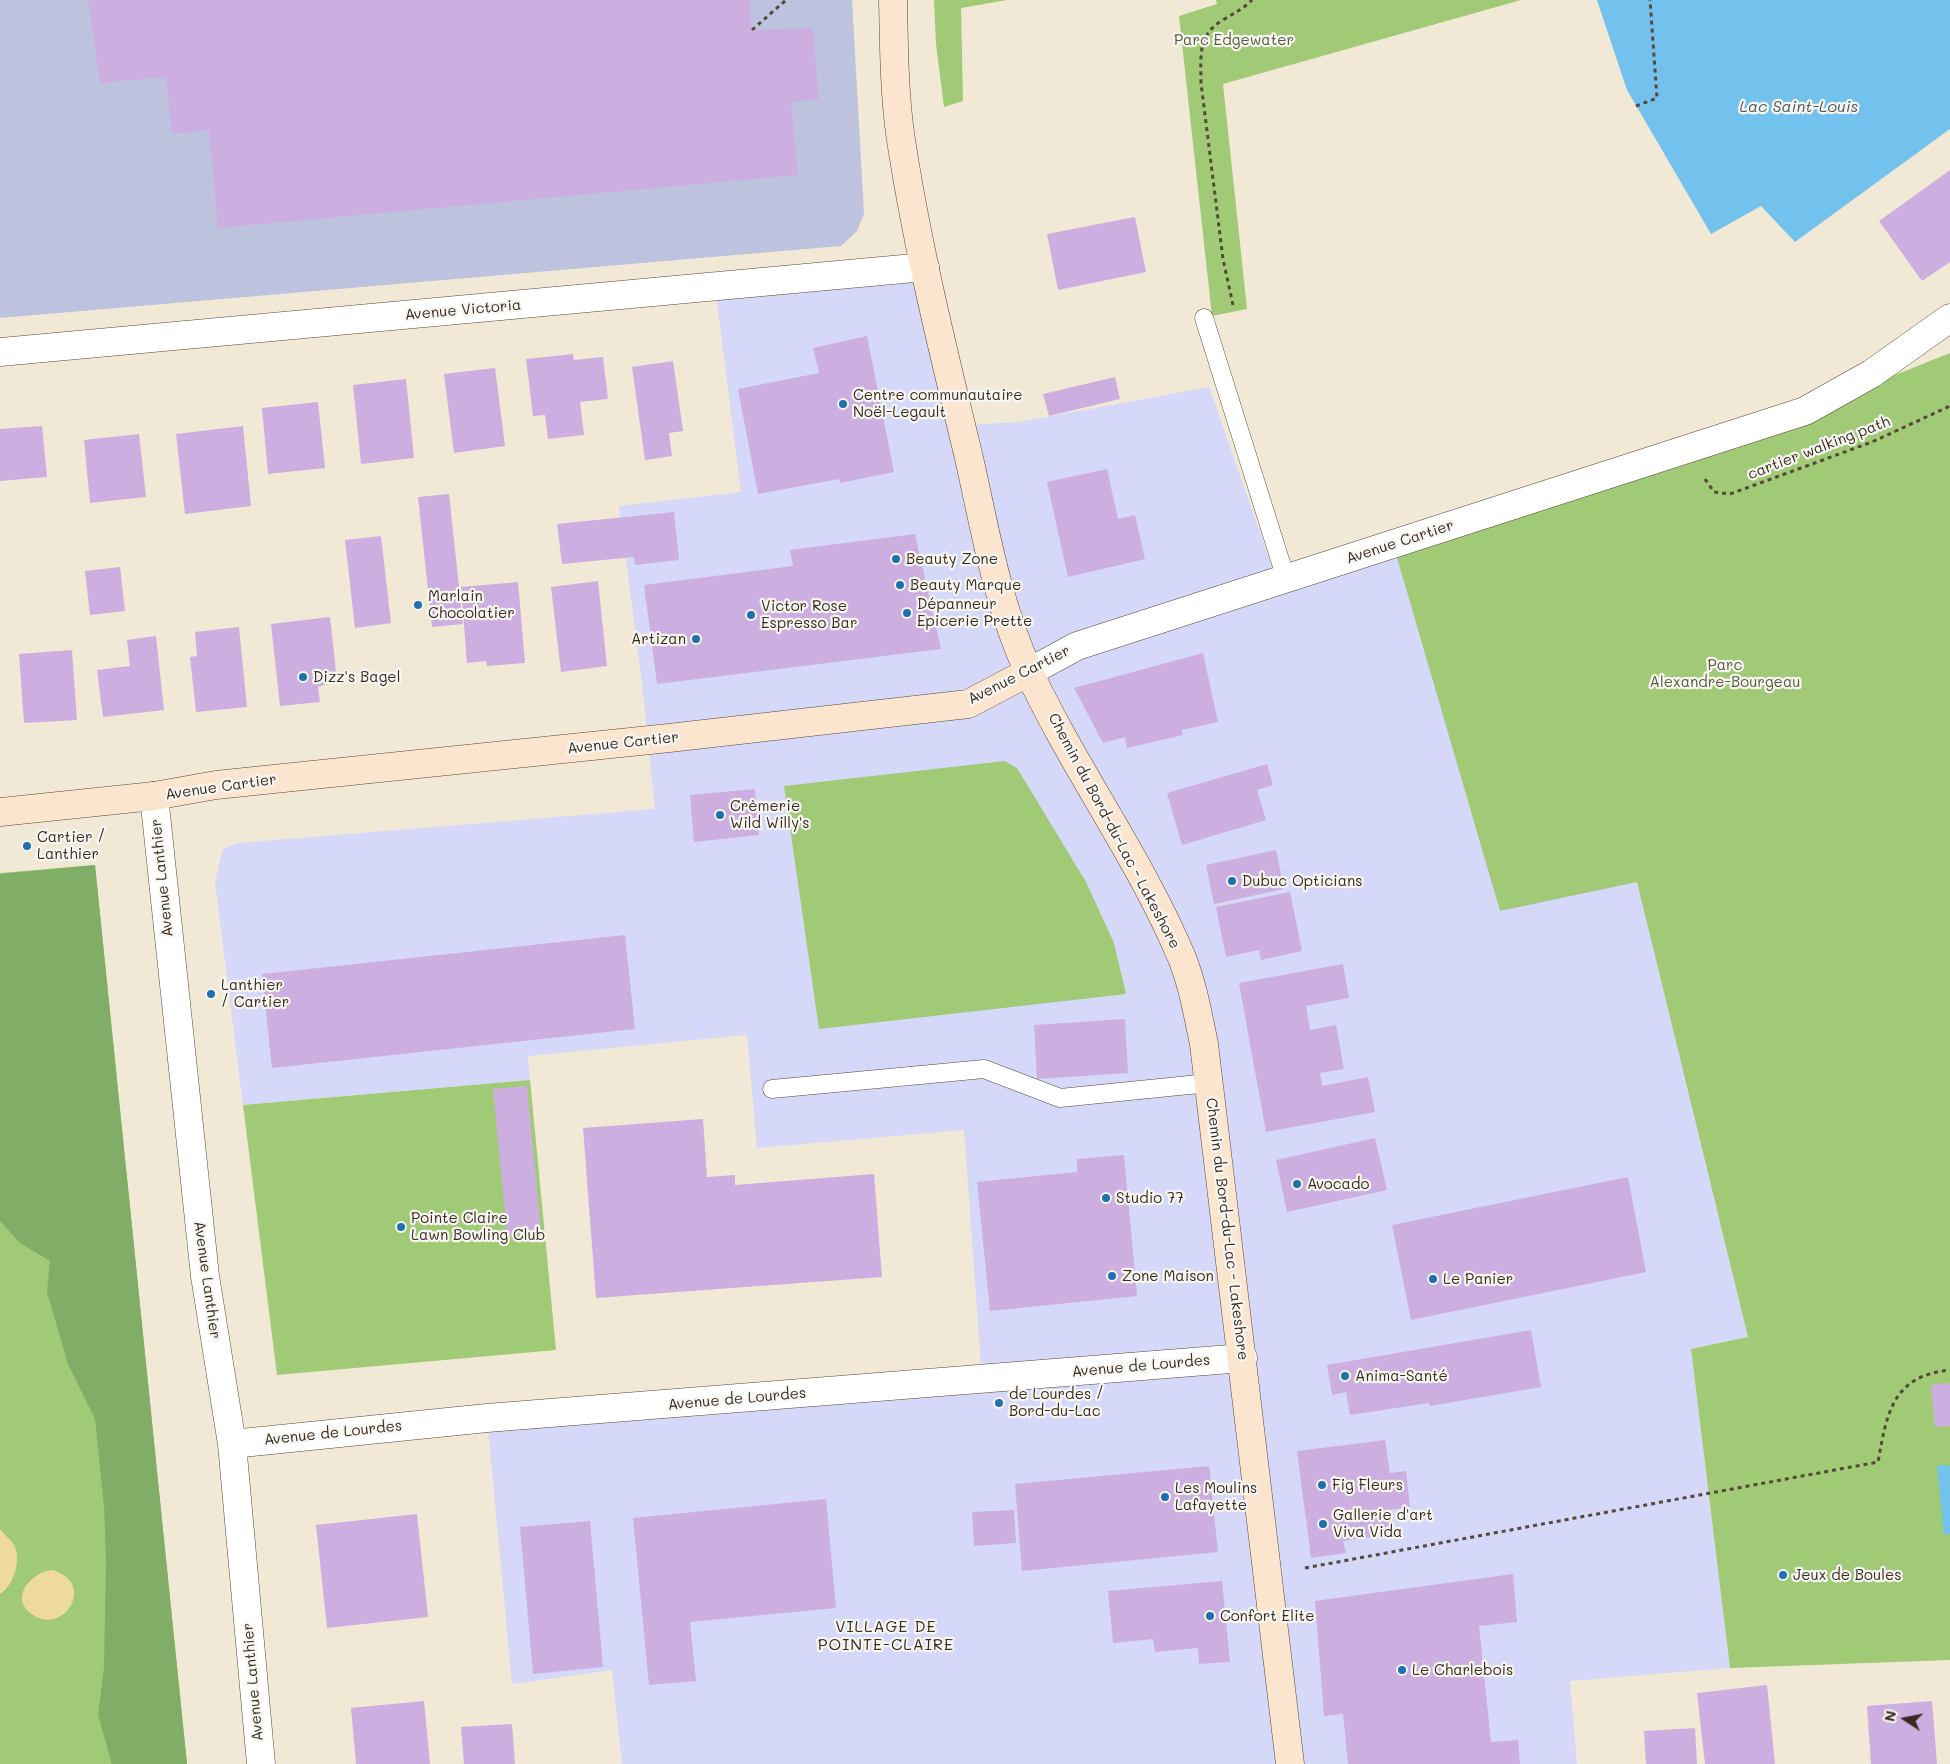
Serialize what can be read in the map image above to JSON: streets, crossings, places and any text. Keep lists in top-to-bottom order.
{
  "streets": {
    "street": [
      "Avenue Victoria",
      "Avenue Cartier",
      "Chemin du Bord-du-Lac - Lakeshore",
      "Avenue Lanthier",
      "Avenue de Lourdes"
    ],
    "path": ["cartier walking path"]
  },
  "crossings": [
    ["Avenue Victoria", "Chemin du Bord-du-Lac - Lakeshore"],
    ["Avenue Cartier", "Chemin du Bord-du-Lac - Lakeshore"],
    ["Avenue Cartier", "Avenue Lanthier"],
    ["Chemin du Bord-du-Lac - Lakeshore", "Avenue de Lourdes"],
    ["Avenue Lanthier", "Avenue de Lourdes"]
  ],
  "districts": ["VILLAGE DE POINTE-CLAIRE"],
  "water": ["Lac Saint-Louis"],
  "parks": ["Parc Edgewater", "Parc Alexandre-Bourgeau"],
  "places": [
    "Centre communautaire Noël-Legault",
    "Beauty Zone",
    "Beauty Marque",
    "Marlain Chocolatier",
    "Dépanneur Epicerie Prette",
    "Victor Rose Espresso Bar",
    "Artizan",
    "Dizz's Bagel",
    "Crèmerie Wild Willy's",
    "Cartier / Lanthier",
    "Dubuc Opticians",
    "Lanthier / Cartier",
    "Avocado",
    "Studio 77",
    "Pointe Claire Lawn Bowling Club",
    "Zone Maison",
    "Le Panier",
    "Anima-Santé",
    "de Lourdes / Bord-du-Lac",
    "Fig Fleurs",
    "Les Moulins Lafayette",
    "Gallerie d'art Viva Vida",
    "Jeux de Boules",
    "Confort Elite",
    "Le Charlebois"
  ],
  "north": "left"
}
